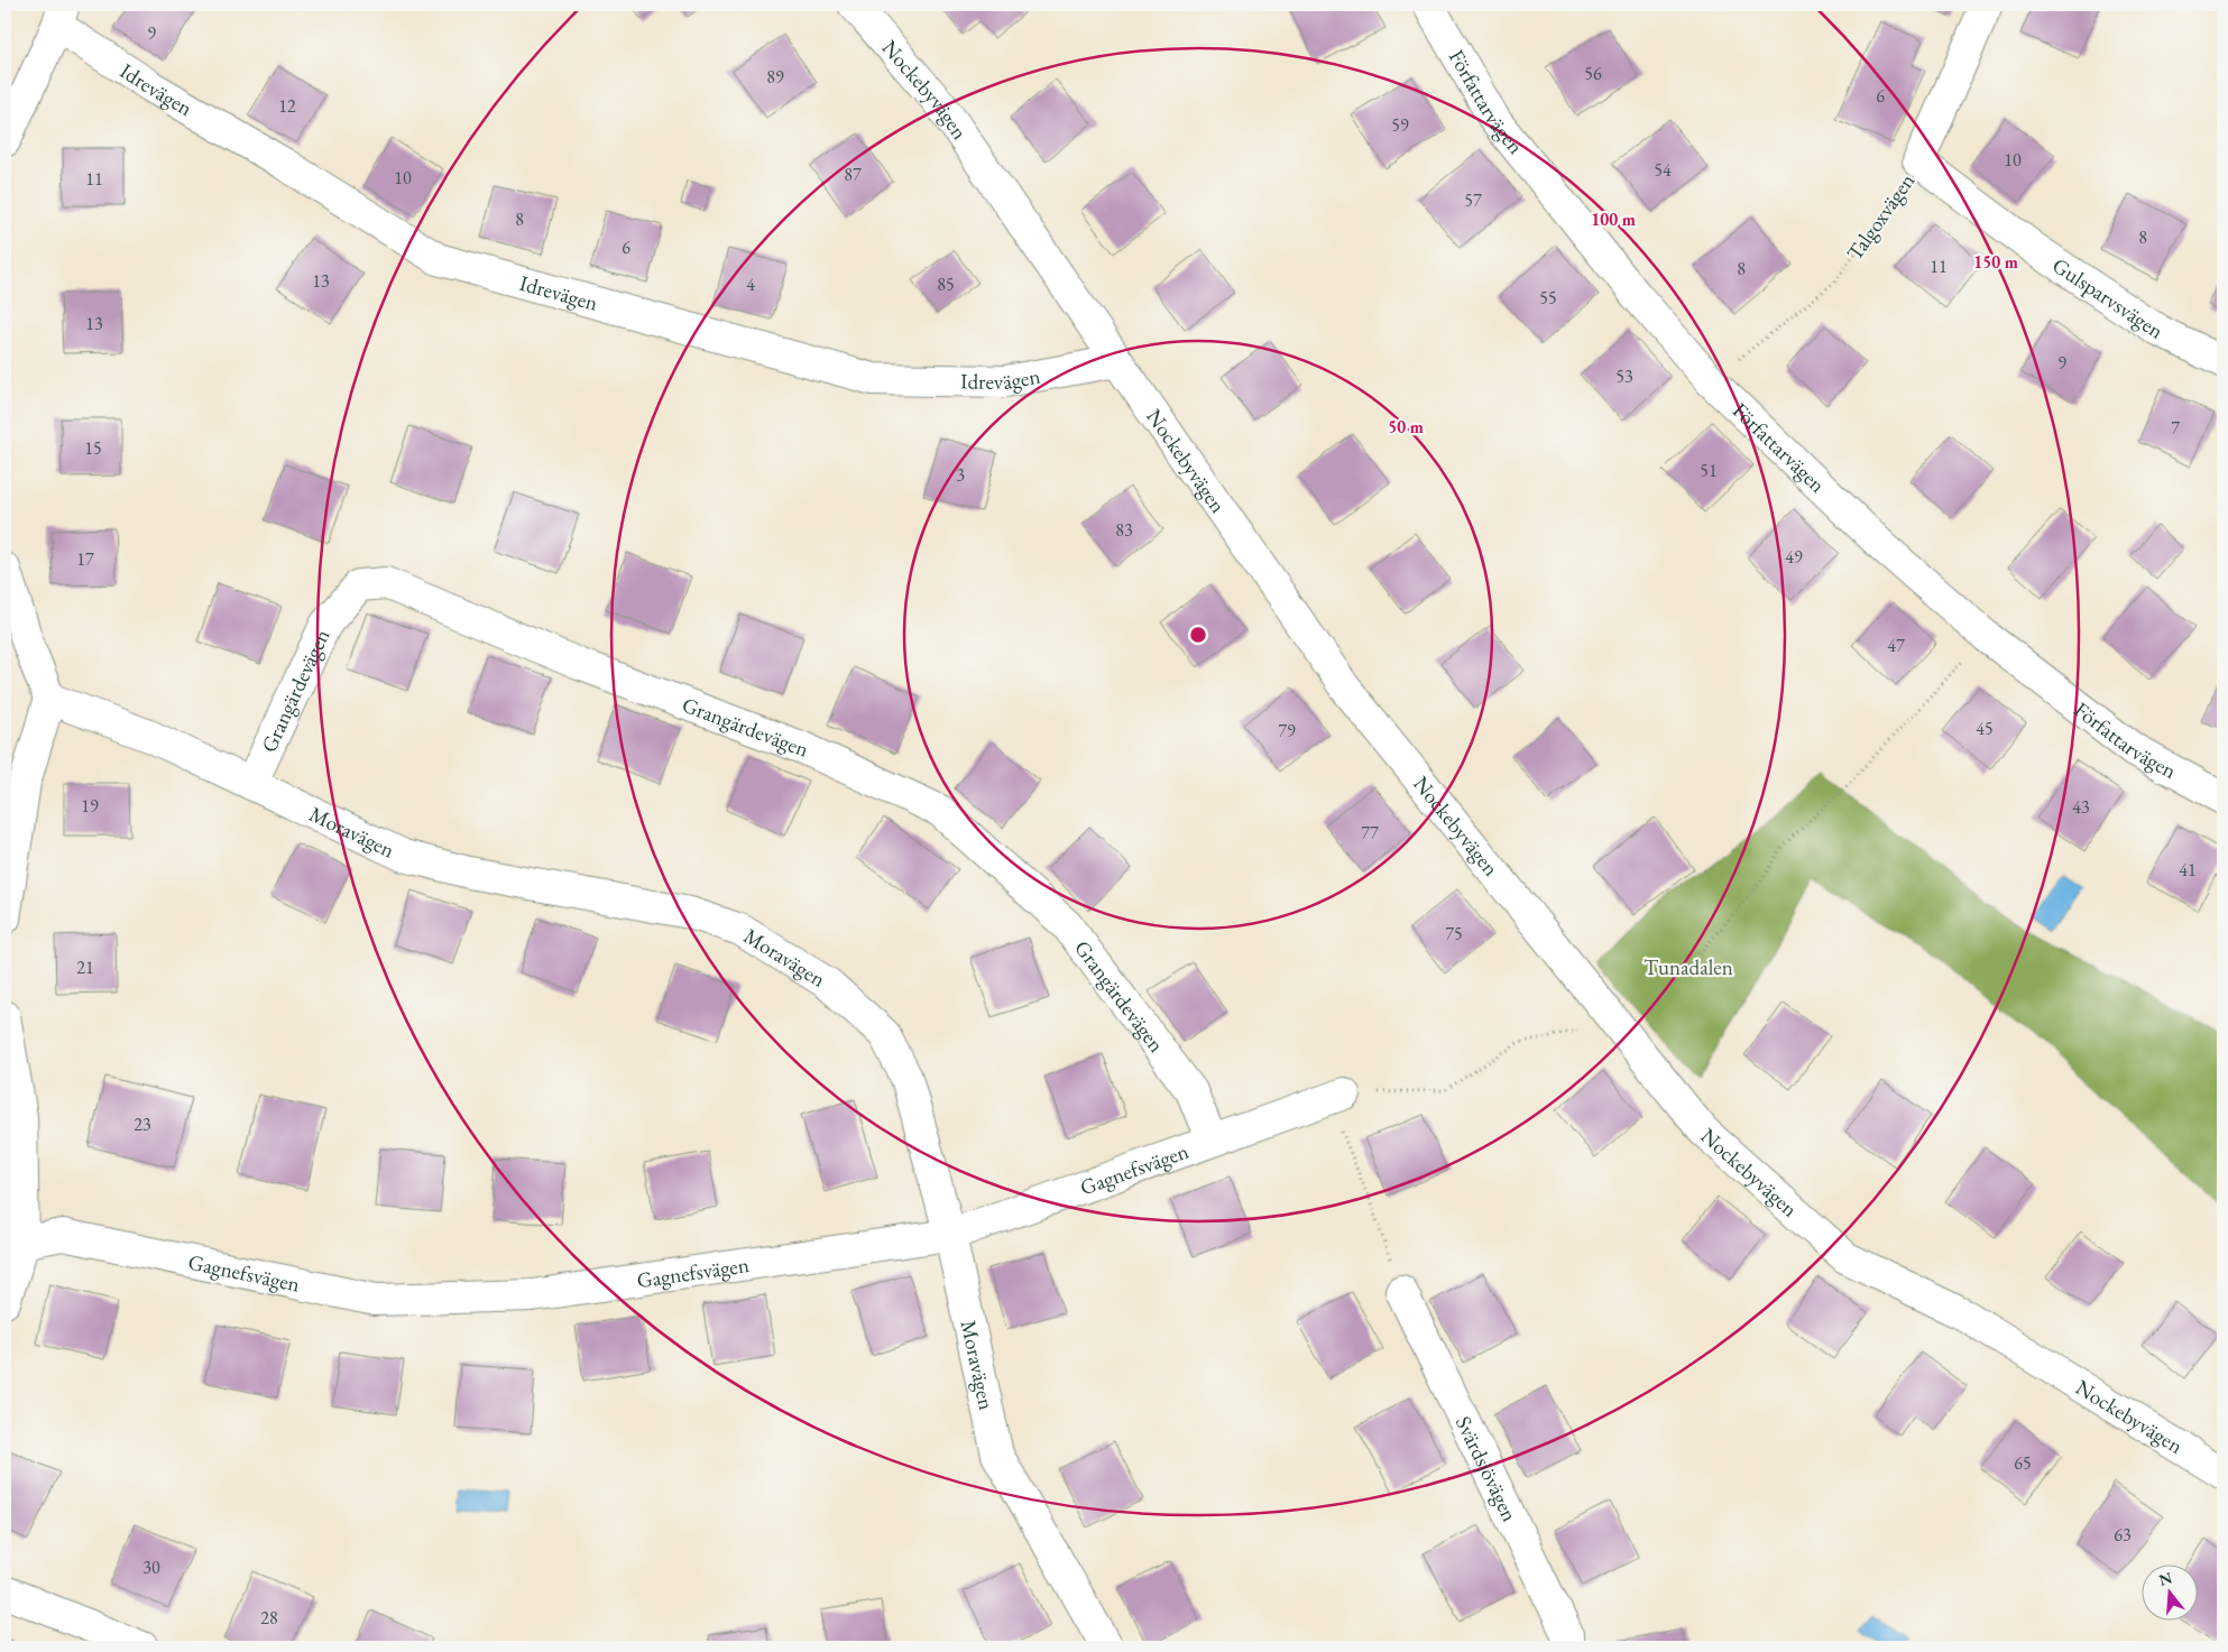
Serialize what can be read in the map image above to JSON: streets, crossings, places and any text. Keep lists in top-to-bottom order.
{
  "streets": {
    "street": [
      "Idrevägen",
      "Nockebyvägen",
      "Författarvägen",
      "Talgoxvägen",
      "Gulsparvsvägen",
      "Grangärdevägen",
      "Moravägen",
      "Gagnefsvägen",
      "Svärdsjövägen"
    ]
  },
  "crossings": [
    ["Idrevägen", "Nockebyvägen"],
    ["Författarvägen", "Talgoxvägen"],
    ["Talgoxvägen", "Gulsparvsvägen"],
    ["Grangärdevägen", "Moravägen"],
    ["Grangärdevägen", "Gagnefsvägen"],
    ["Moravägen", "Gagnefsvägen"]
  ],
  "parks": ["Tunadalen"],
  "house_numbers": [
    "9",
    "56",
    "89",
    "6",
    "12",
    "59",
    "10",
    "54",
    "87",
    "10",
    "11",
    "57",
    "8",
    "8",
    "6",
    "11",
    "8",
    "13",
    "4",
    "85",
    "55",
    "13",
    "9",
    "53",
    "7",
    "15",
    "51",
    "3",
    "83",
    "49",
    "17",
    "47",
    "45",
    "79",
    "19",
    "43",
    "77",
    "41",
    "75",
    "21",
    "23",
    "65",
    "63",
    "30",
    "28"
  ],
  "north": "top",
  "rings": ["100 m", "150 m", "50 m"]
}
